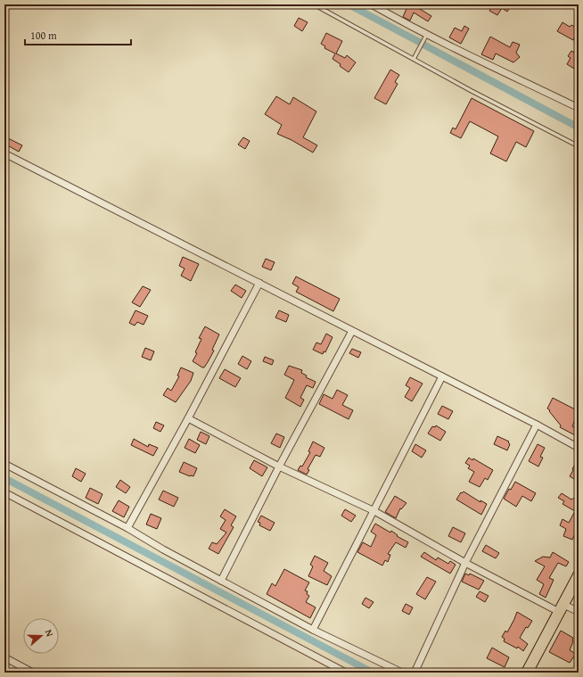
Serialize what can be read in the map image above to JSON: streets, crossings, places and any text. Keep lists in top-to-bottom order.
{
  "scale_bar": "100 m",
  "north": "right"
}
